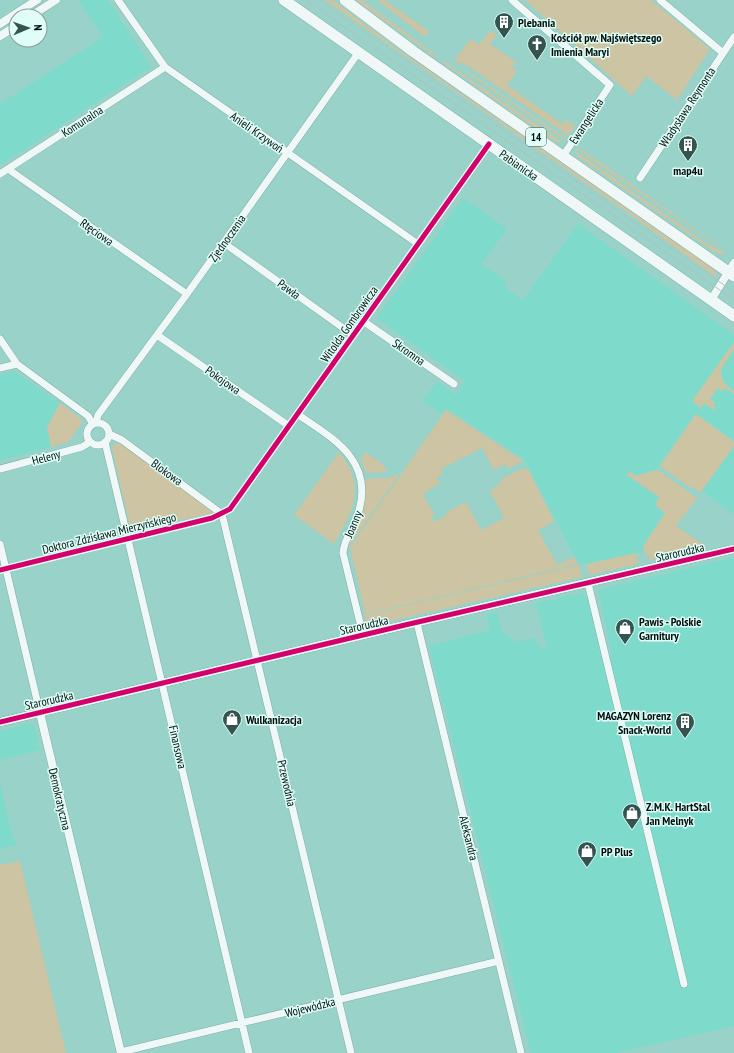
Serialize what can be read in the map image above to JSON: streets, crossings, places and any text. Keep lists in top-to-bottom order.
{
  "streets": {
    "main road": ["14", "Pabianicka"],
    "street": [
      "Władysława Reymonta",
      "Komunalna",
      "Ewangelicka",
      "Anieli Krzywoń",
      "Rtęciowa",
      "Zjednoczenia",
      "Pawła",
      "Witolda Gombrowicza",
      "Skromna",
      "Pokojowa",
      "Heleny",
      "Blokowa",
      "Joanny",
      "Doktora Zdzisława Mierzyńskiego",
      "Starorudzka",
      "Finansowa",
      "Przewodnia",
      "Demokratyczna",
      "Aleksandra",
      "Wojewódzka"
    ]
  },
  "crossings": [
    ["Komunalna", "Anieli Krzywoń"],
    ["Komunalna", "Rtęciowa"],
    ["Ewangelicka", "14"],
    ["Anieli Krzywoń", "Zjednoczenia"],
    ["Anieli Krzywoń", "Witolda Gombrowicza"],
    ["Pabianicka", "Zjednoczenia"],
    ["Pabianicka", "Witolda Gombrowicza"],
    ["Rtęciowa", "Zjednoczenia"],
    ["Zjednoczenia", "Pawła"],
    ["Zjednoczenia", "Pokojowa"],
    ["Zjednoczenia", "Heleny"],
    ["Zjednoczenia", "Blokowa"],
    ["Zjednoczenia", "Finansowa"],
    ["Pawła", "Witolda Gombrowicza"],
    ["Witolda Gombrowicza", "Skromna"],
    ["Witolda Gombrowicza", "Pokojowa"],
    ["Witolda Gombrowicza", "Blokowa"],
    ["Witolda Gombrowicza", "Joanny"],
    ["Witolda Gombrowicza", "Doktora Zdzisława Mierzyńskiego"],
    ["Witolda Gombrowicza", "Przewodnia"],
    ["Heleny", "Blokowa"],
    ["Heleny", "Finansowa"],
    ["Blokowa", "Doktora Zdzisława Mierzyńskiego"],
    ["Blokowa", "Finansowa"],
    ["Blokowa", "Przewodnia"],
    ["Joanny", "Starorudzka"],
    ["Doktora Zdzisława Mierzyńskiego", "Finansowa"],
    ["Doktora Zdzisława Mierzyńskiego", "Przewodnia"],
    ["Doktora Zdzisława Mierzyńskiego", "Demokratyczna"],
    ["Starorudzka", "Finansowa"],
    ["Starorudzka", "Przewodnia"],
    ["Starorudzka", "Demokratyczna"],
    ["Starorudzka", "Aleksandra"],
    ["Finansowa", "Wojewódzka"],
    ["Przewodnia", "Wojewódzka"],
    ["Demokratyczna", "Wojewódzka"],
    ["Aleksandra", "Wojewódzka"]
  ],
  "places": {
    "building": ["Plebania", "map4u", "MAGAZYN Lorenz Snack-World"],
    "church": ["Kościół pw. Najświętszego Imienia Maryi"],
    "shop": [
      "Pawis - Polskie Garnitury",
      "Wulkanizacja",
      "Z.M.K. HartStal Jan Melnyk",
      "PP Plus"
    ]
  },
  "north": "right"
}
